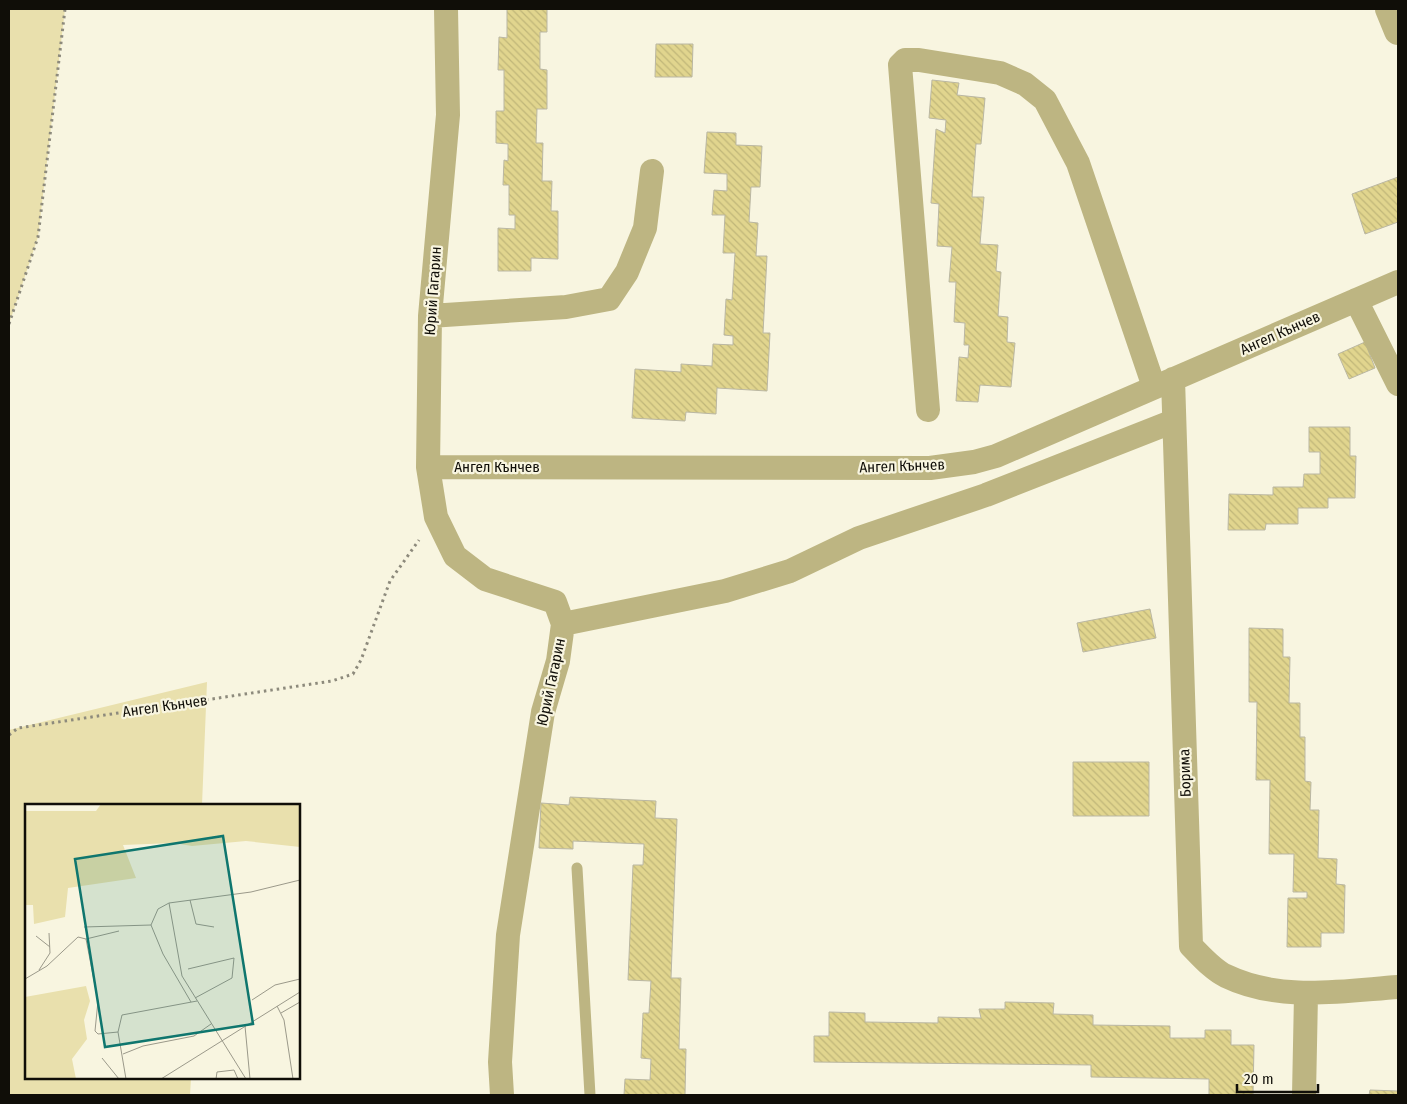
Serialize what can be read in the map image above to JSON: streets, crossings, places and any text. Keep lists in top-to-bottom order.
{
  "streets": {
    "street": ["Юрий Гагарин", "Ангел Кънчев", "Борима"]
  },
  "crossings": [
    ["Юрий Гагарин", "Ангел Кънчев"],
    ["Ангел Кънчев", "Борима"]
  ],
  "scale_bar": "20 m"
}
